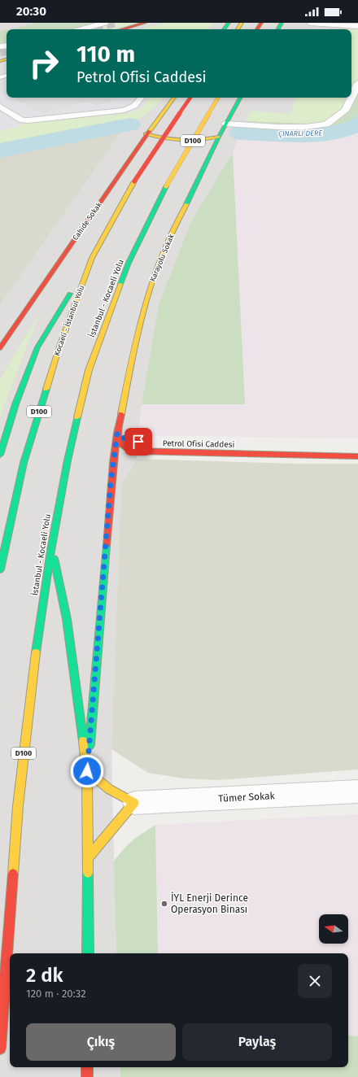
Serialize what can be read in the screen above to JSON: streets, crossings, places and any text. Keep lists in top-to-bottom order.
{
  "streets": {
    "main road": [
      "D100",
      "Cahide Sokak",
      "Karayolu Sokak",
      "İstanbul - Kocaeli Yolu",
      "Kocaeli - İstanbul Yolu",
      "Petrol Ofisi Caddesi"
    ],
    "street": ["Tümer Sokak"]
  },
  "crossings": [
    ["Karayolu Sokak", "Petrol Ofisi Caddesi"]
  ],
  "water": ["ÇINARLI DERE"],
  "places": ["İYL Enerji Derince Operasyon Binası"],
  "north": "left",
  "page": {
    "status": "20:30",
    "turn": ["110 m", "Petrol Ofisi Caddesi"],
    "heading": ["2 dk", "120 m · 20:32"],
    "buttons": ["Çıkış", "Paylaş"]
  }
}
